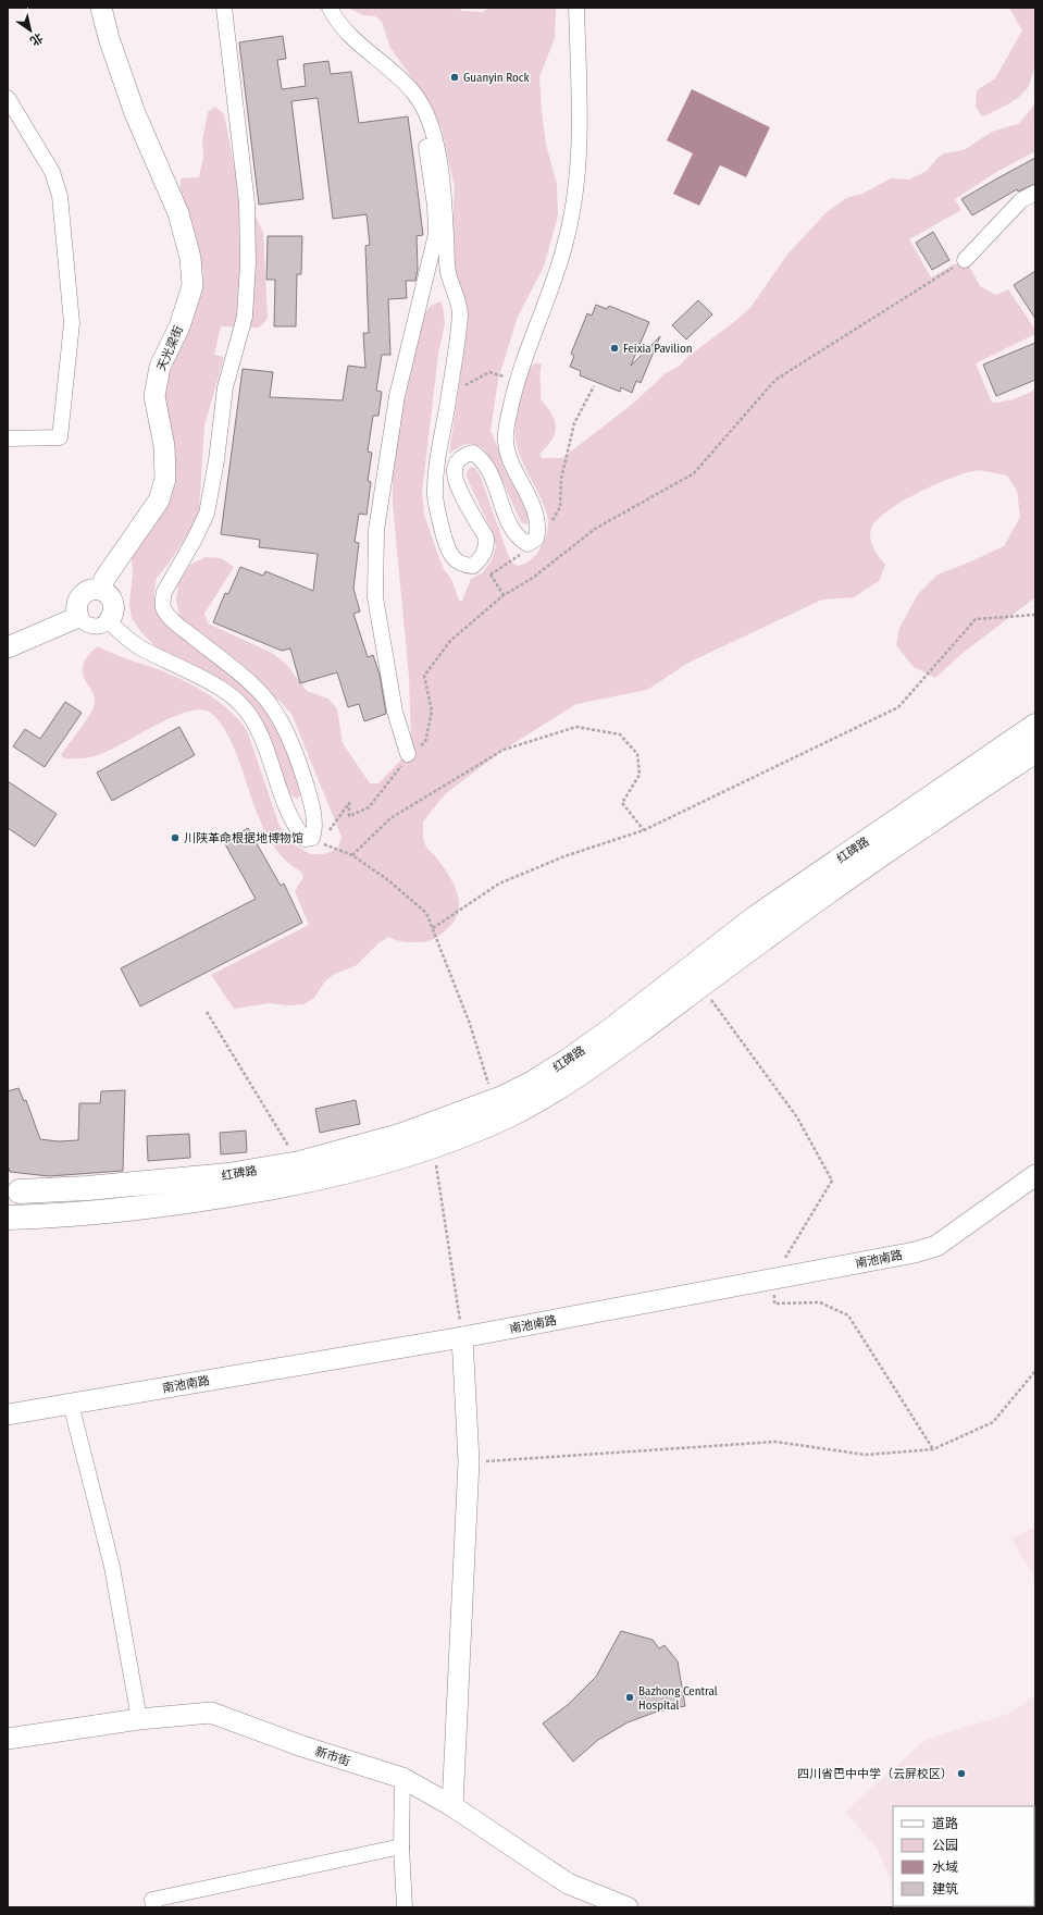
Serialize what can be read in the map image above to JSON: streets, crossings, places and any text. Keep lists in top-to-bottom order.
{
  "streets": {
    "main road": ["红碑路"],
    "street": ["天光梁街", "南池南路", "新市街"]
  },
  "places": [
    "Guanyin Rock",
    "Feixia Pavilion",
    "川陕革命根据地博物馆",
    "Bazhong Central Hospital",
    "四川省巴中中学（云屏校区）"
  ],
  "legend": [
    "道路",
    "公园",
    "水域",
    "建筑"
  ],
  "north": "bottom right"
}
